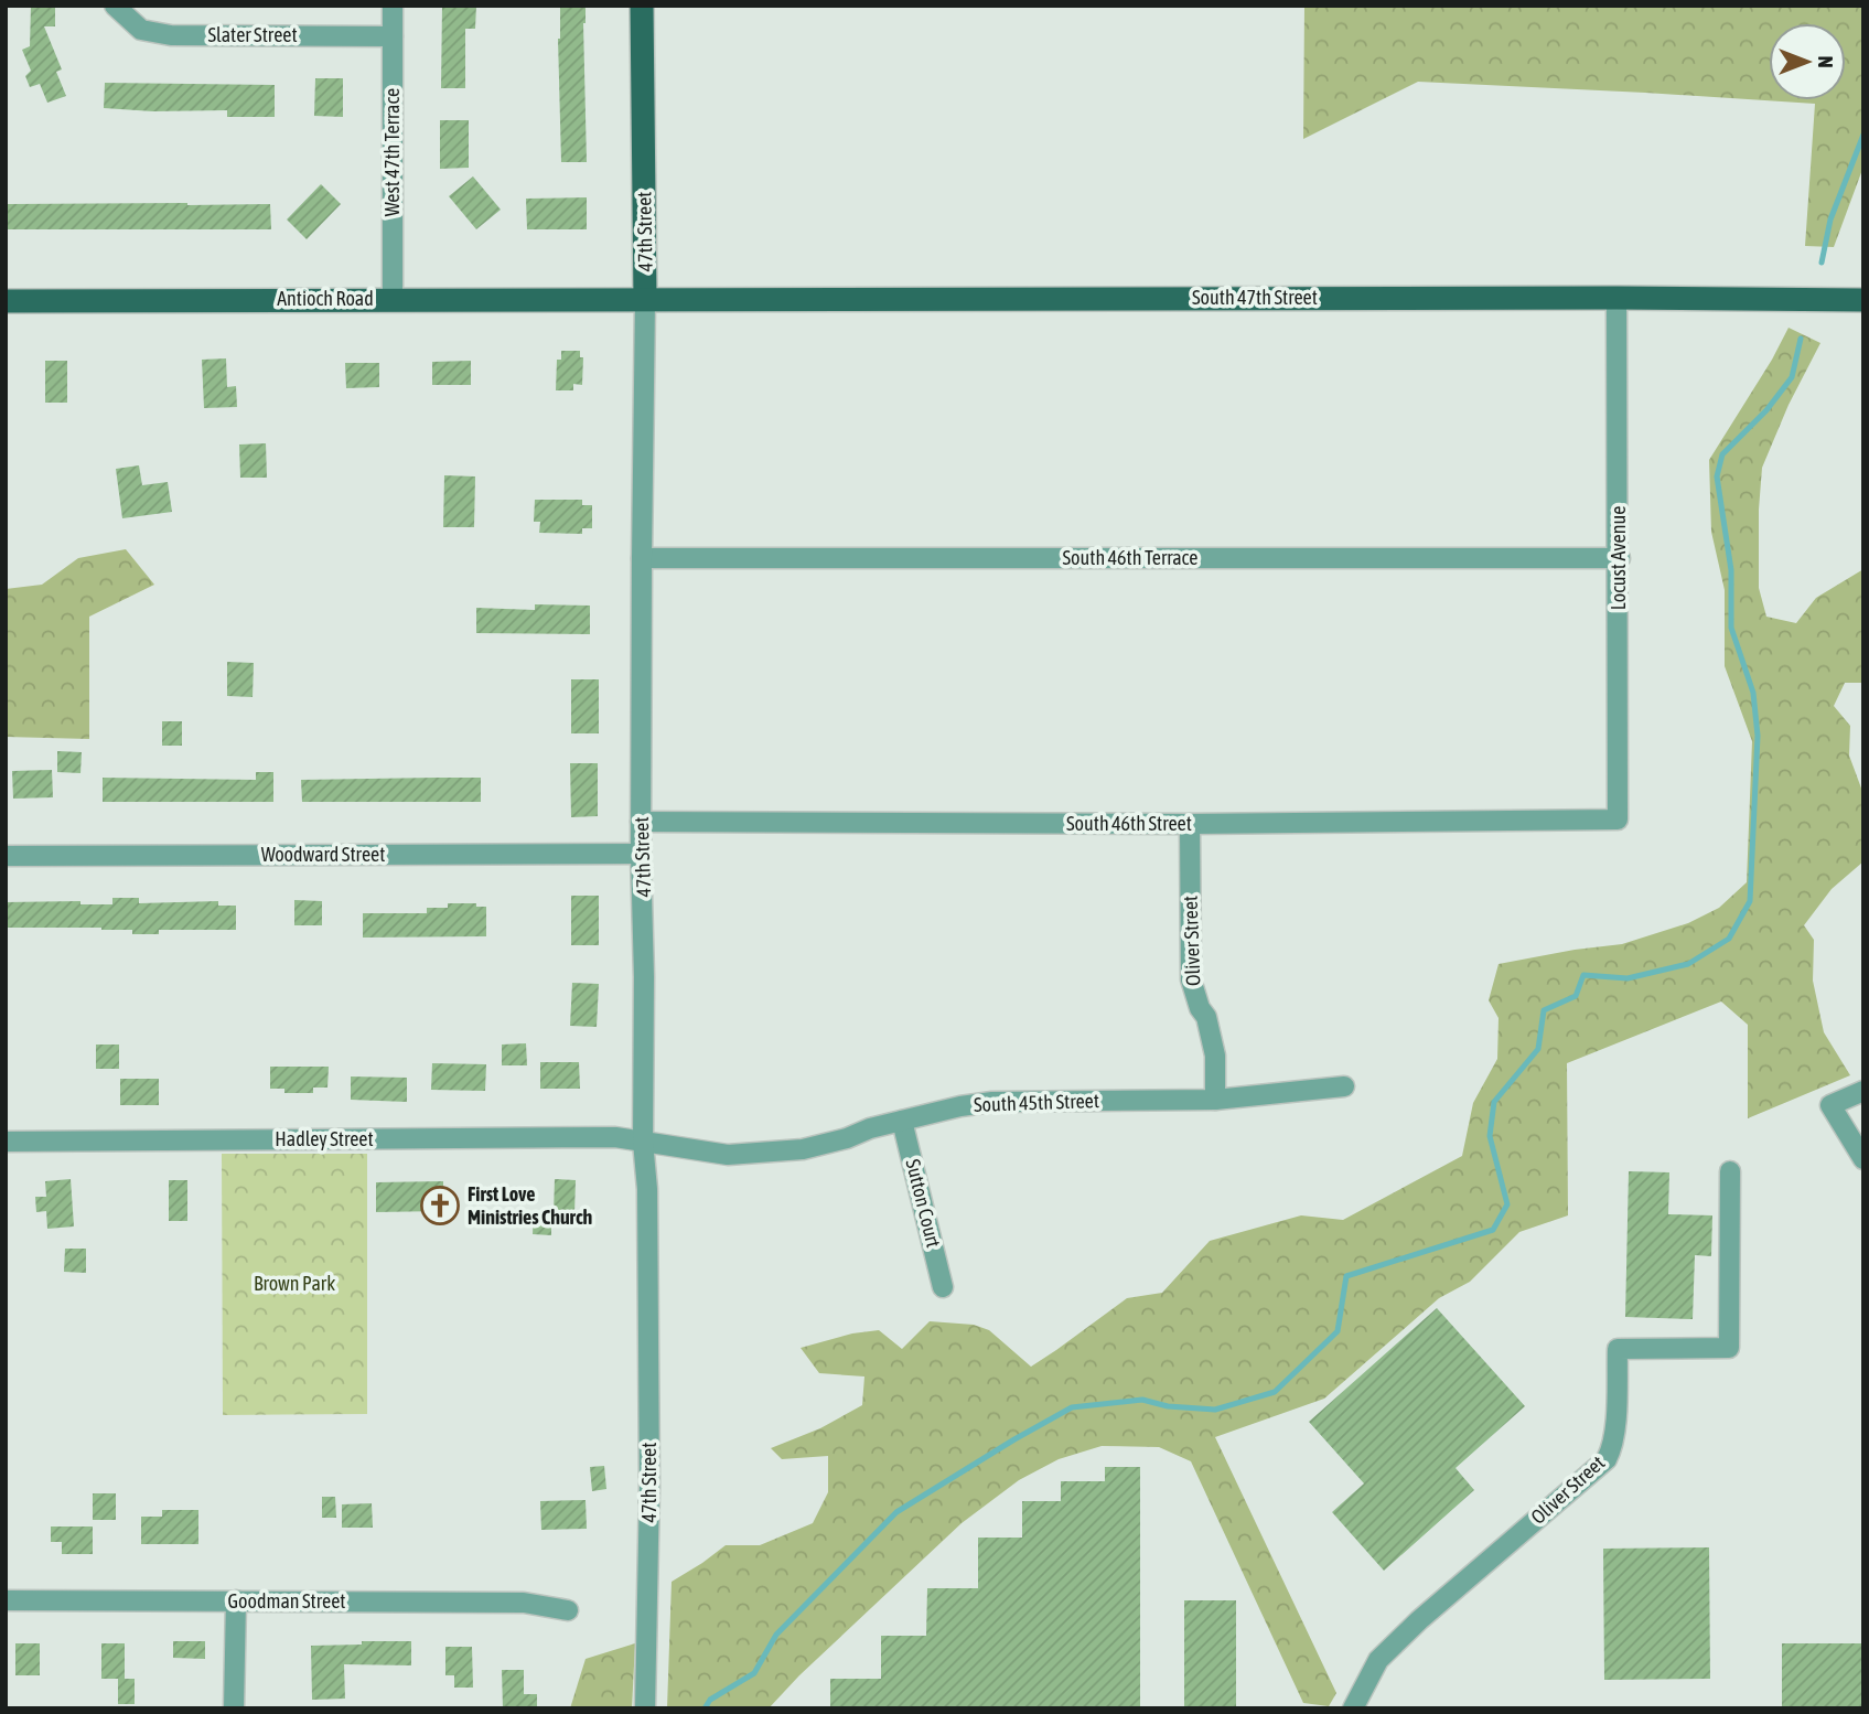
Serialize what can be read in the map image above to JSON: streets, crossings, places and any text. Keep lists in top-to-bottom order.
{
  "streets": {
    "main road": ["47th Street", "South 47th Street", "Antioch Road"],
    "street": [
      "Slater Street",
      "West 47th Terrace",
      "South 46th Terrace",
      "Locust Avenue",
      "South 46th Street",
      "Woodward Street",
      "Oliver Street",
      "South 45th Street",
      "Hadley Street",
      "Sutton Court",
      "Goodman Street"
    ]
  },
  "crossings": [
    ["Slater Street", "West 47th Terrace"],
    ["West 47th Terrace", "Antioch Road"],
    ["47th Street", "South 47th Street"],
    ["47th Street", "Antioch Road"],
    ["47th Street", "South 46th Terrace"],
    ["47th Street", "South 46th Street"],
    ["47th Street", "Woodward Street"],
    ["47th Street", "South 45th Street"],
    ["47th Street", "Hadley Street"],
    ["South 47th Street", "Antioch Road"],
    ["South 47th Street", "Locust Avenue"],
    ["South 46th Terrace", "Locust Avenue"],
    ["Locust Avenue", "South 46th Street"],
    ["South 46th Street", "Oliver Street"],
    ["Oliver Street", "South 45th Street"],
    ["South 45th Street", "Hadley Street"],
    ["South 45th Street", "Sutton Court"]
  ],
  "parks": ["Brown Park"],
  "places": {
    "church": ["First Love Ministries Church"]
  },
  "north": "right"
}
